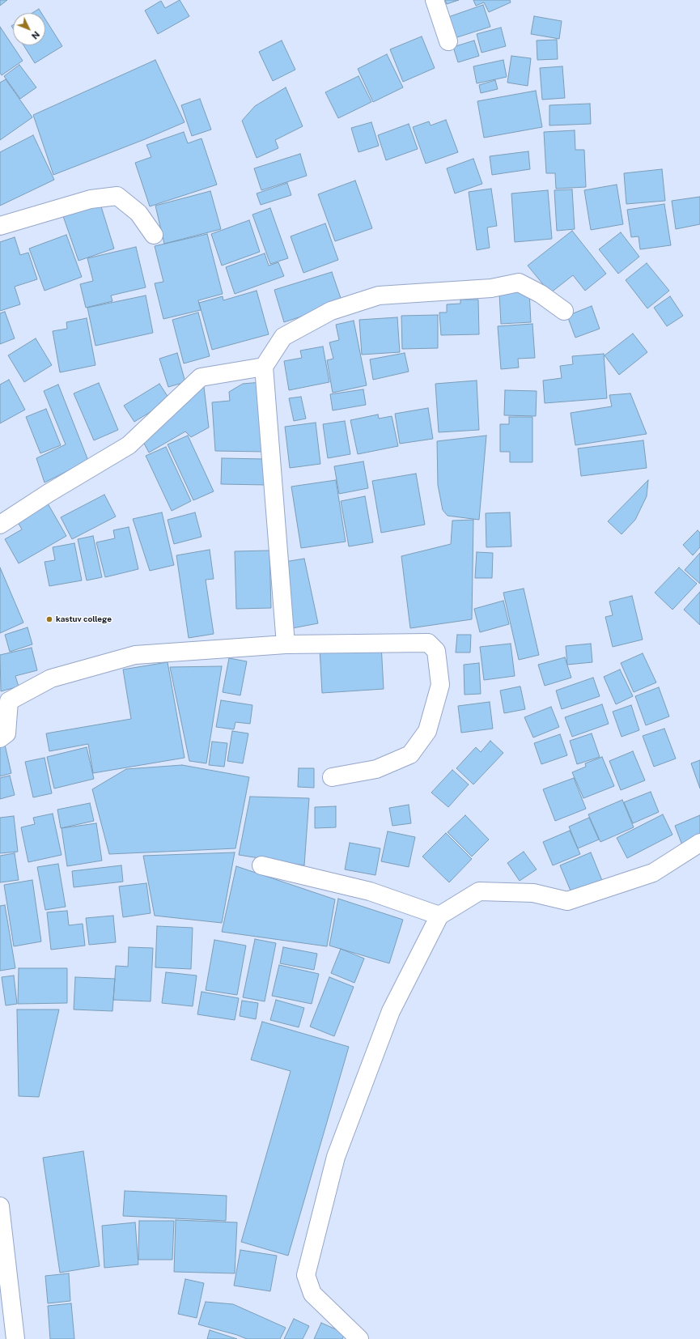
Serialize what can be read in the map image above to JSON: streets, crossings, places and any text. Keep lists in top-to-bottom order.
{
  "places": ["kastuv college"],
  "north": "bottom right"
}
